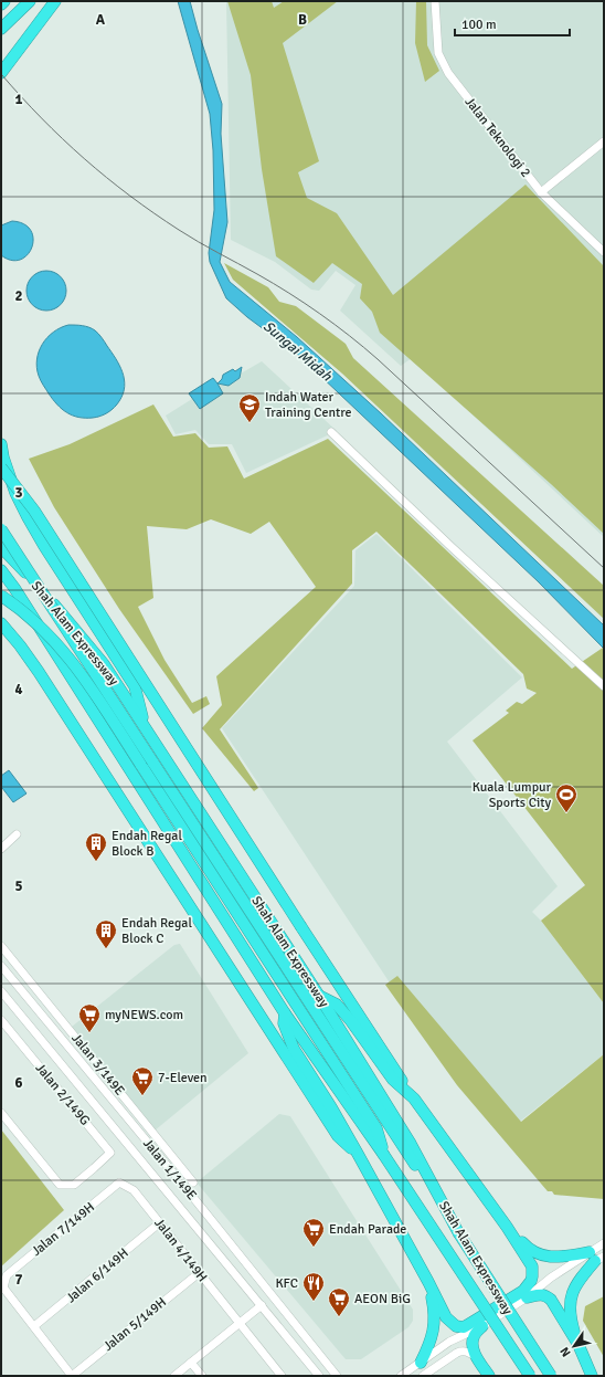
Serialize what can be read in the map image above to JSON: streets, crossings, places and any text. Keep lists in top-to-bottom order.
{
  "streets": {
    "highway": ["Shah Alam Expressway"],
    "street": [
      "Jalan Teknologi 2",
      "Jalan 3/149E",
      "Jalan 2/149G",
      "Jalan 1/149E",
      "Jalan 7/149H",
      "Jalan 4/149H",
      "Jalan 6/149H",
      "Jalan 5/149H"
    ]
  },
  "crossings": [
    ["Jalan 7/149H", "Jalan 4/149H"],
    ["Jalan 7/149H", "Jalan 6/149H"],
    ["Jalan 4/149H", "Jalan 6/149H"],
    ["Jalan 4/149H", "Jalan 5/149H"]
  ],
  "water": ["Sungai Midah"],
  "places": {
    "school or university": ["Indah Water Training Centre"],
    "sports": ["Kuala Lumpur Sports City"],
    "building": ["Endah Regal Block B", "Endah Regal Block C"],
    "supermarket": [
      "myNEWS.com",
      "7-Eleven",
      "Endah Parade",
      "AEON BiG"
    ],
    "restaurant": ["KFC"]
  },
  "scale_bar": "100 m",
  "north": "bottom left",
  "grid": {
    "columns": ["A", "B"],
    "rows": [
      "1",
      "2",
      "3",
      "4",
      "5",
      "6",
      "7"
    ]
  }
}
